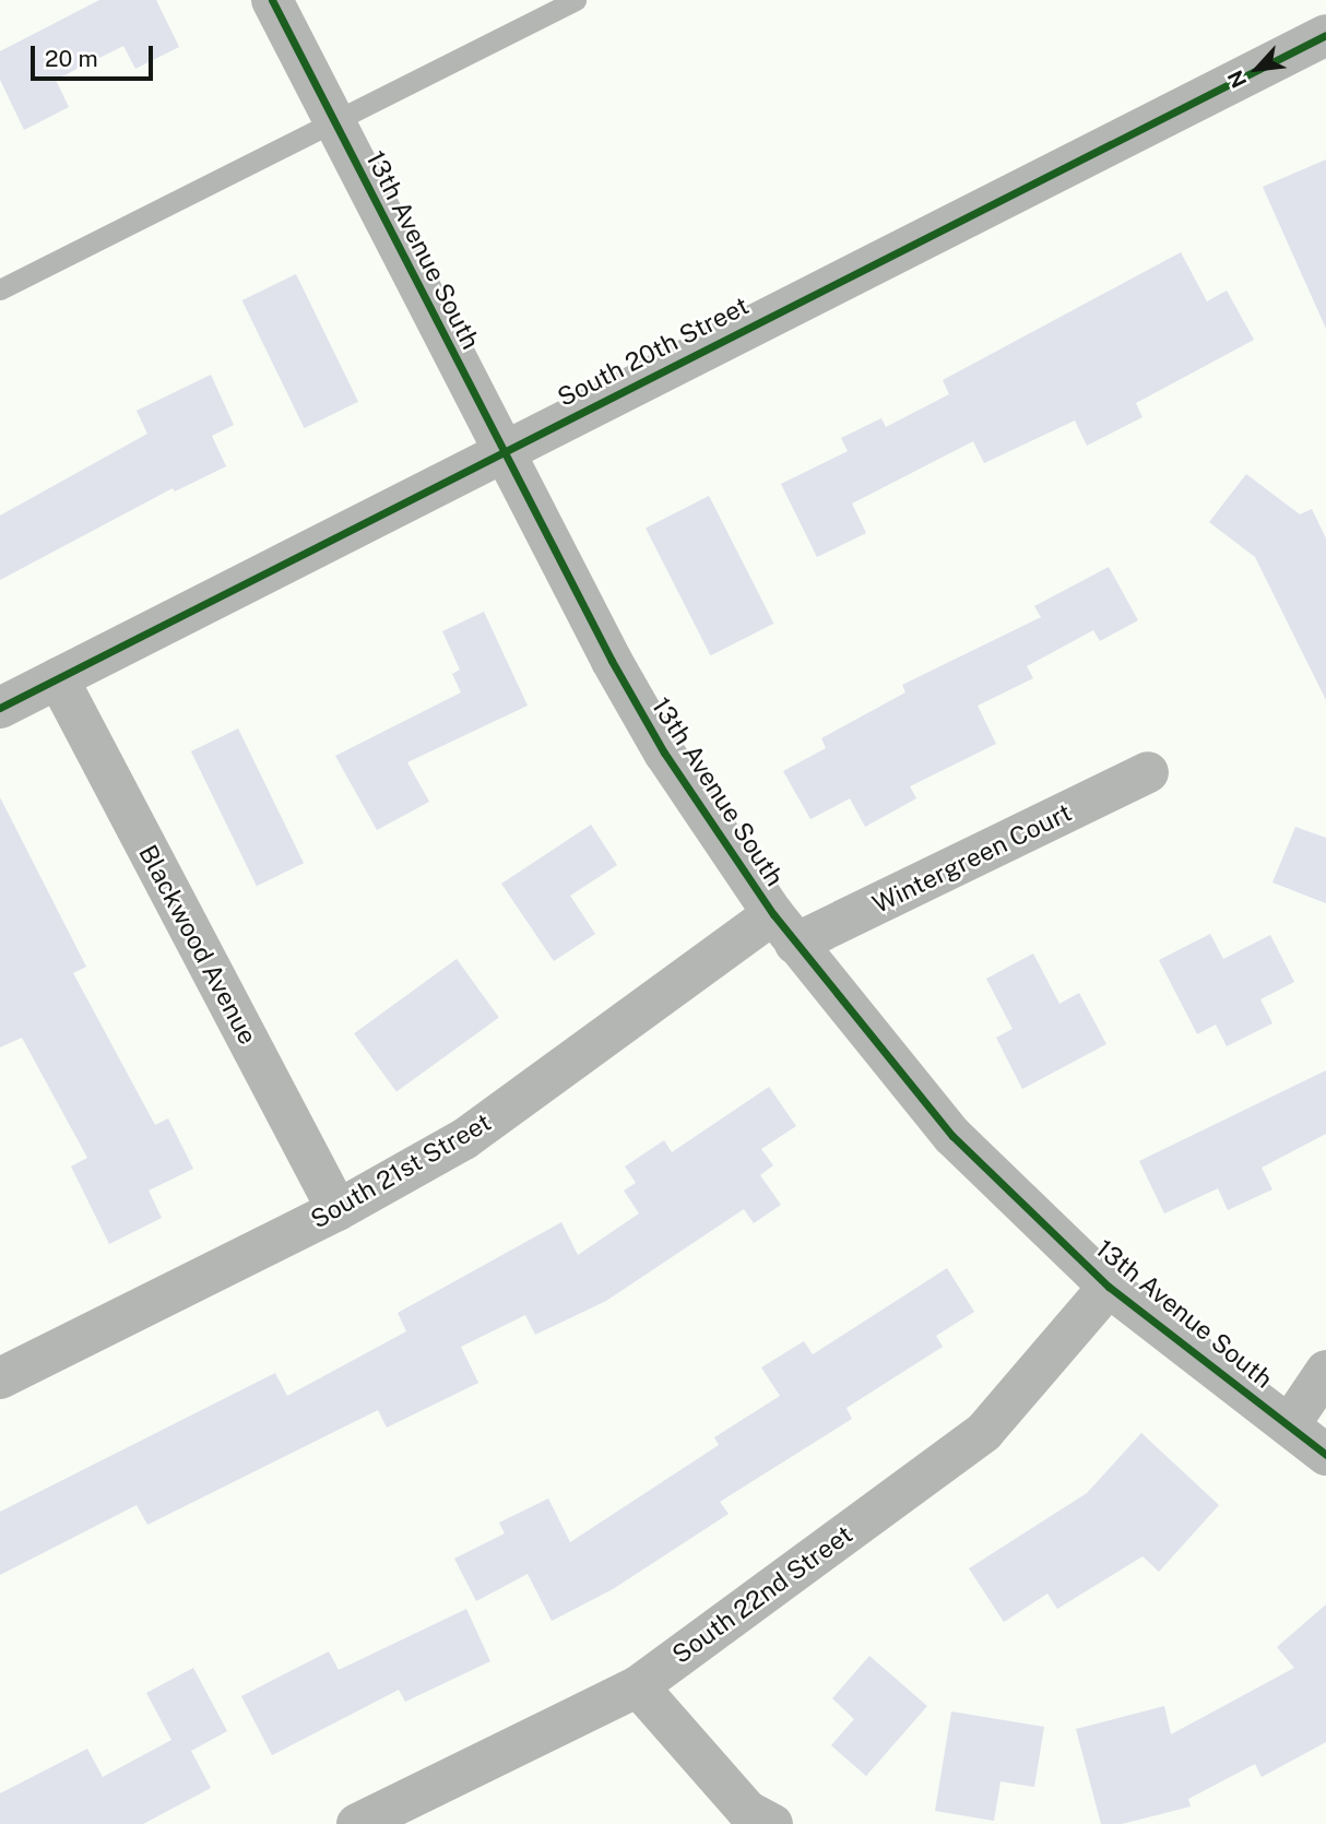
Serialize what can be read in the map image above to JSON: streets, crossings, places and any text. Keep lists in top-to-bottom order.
{
  "streets": {
    "street": [
      "13th Avenue South",
      "South 20th Street",
      "Wintergreen Court",
      "Blackwood Avenue",
      "South 21st Street",
      "South 22nd Street"
    ]
  },
  "crossings": [
    ["13th Avenue South", "South 20th Street"],
    ["13th Avenue South", "Wintergreen Court"],
    ["13th Avenue South", "South 21st Street"],
    ["13th Avenue South", "South 22nd Street"],
    ["South 20th Street", "Blackwood Avenue"],
    ["Wintergreen Court", "South 21st Street"],
    ["Blackwood Avenue", "South 21st Street"]
  ],
  "scale_bar": "20 m",
  "north": "bottom left"
}
